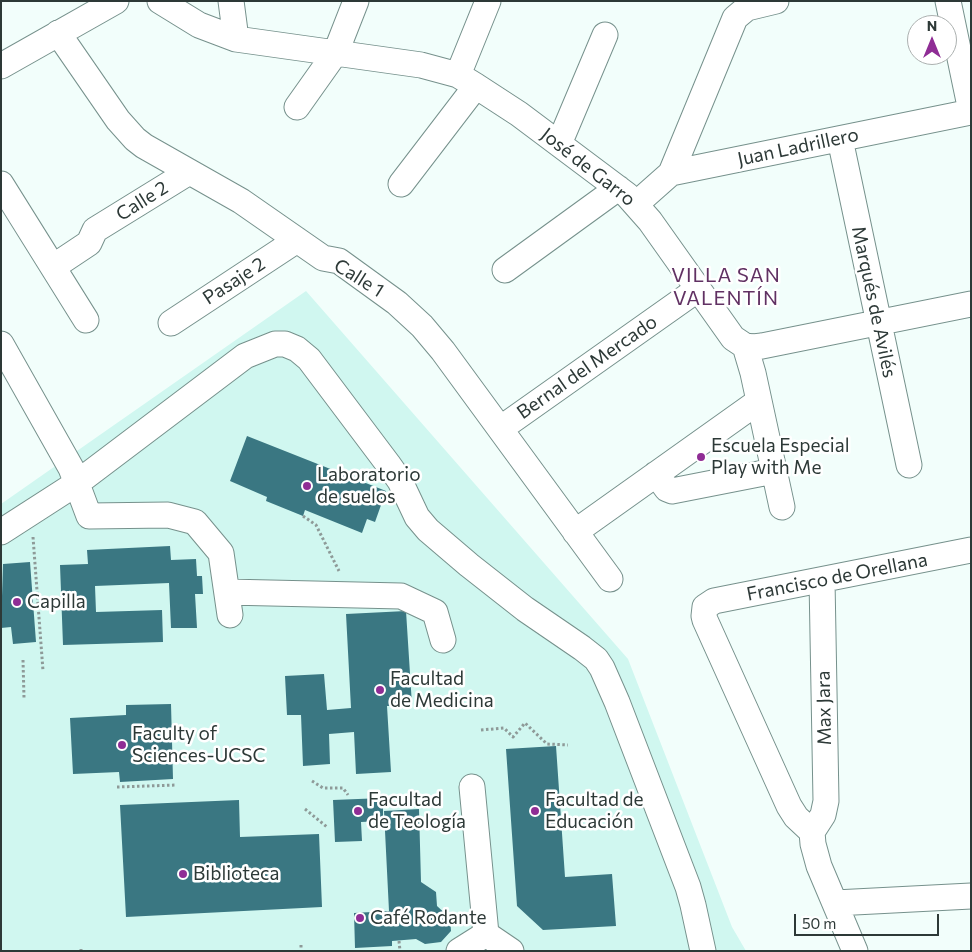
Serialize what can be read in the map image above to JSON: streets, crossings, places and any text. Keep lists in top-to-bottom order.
{
  "streets": {
    "street": [
      "Juan Ladrillero",
      "José de Garro",
      "Calle 2",
      "Calle 1",
      "Pasaje 2",
      "Marqués de Avilés",
      "Bernal del Mercado",
      "Francisco de Orellana",
      "Max Jara"
    ]
  },
  "crossings": [
    ["Juan Ladrillero", "José de Garro"],
    ["Juan Ladrillero", "Marqués de Avilés"],
    ["José de Garro", "Bernal del Mercado"],
    ["Calle 2", "Calle 1"],
    ["Calle 1", "Pasaje 2"],
    ["Calle 1", "Bernal del Mercado"],
    ["Francisco de Orellana", "Max Jara"]
  ],
  "districts": ["VILLA SAN VALENTÍN"],
  "places": [
    "Escuela Especial Play with Me",
    "Laboratorio de suelos",
    "Capilla",
    "Facultad de Medicina",
    "Faculty of Sciences-UCSC",
    "Facultad de Teología",
    "Facultad de Educación",
    "Biblioteca",
    "Café Rodante"
  ],
  "scale_bar": "50 m",
  "north": "top"
}
